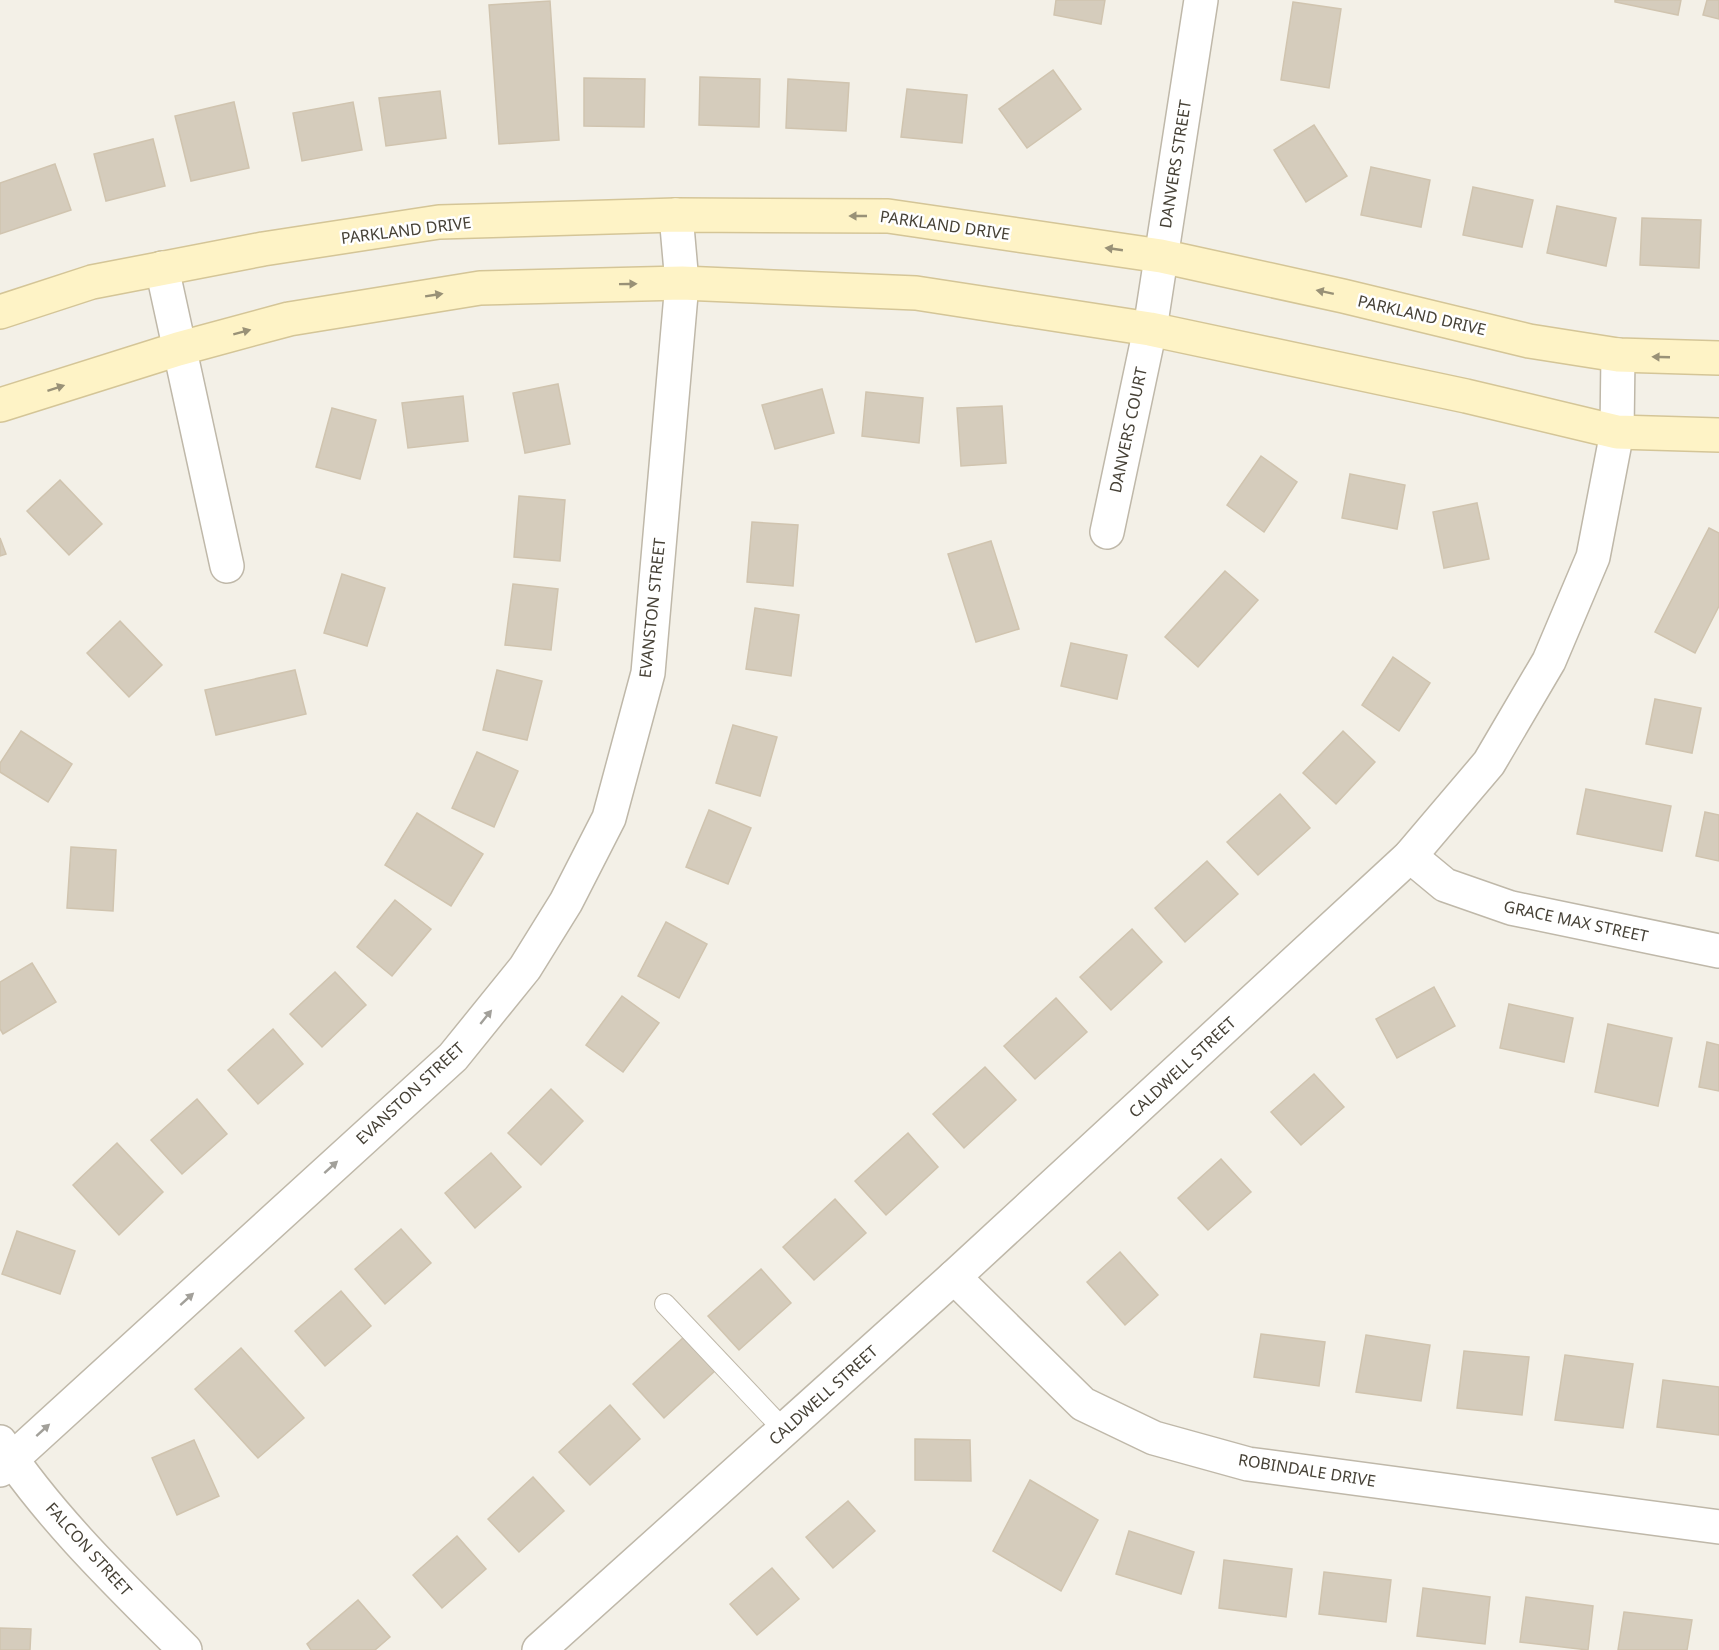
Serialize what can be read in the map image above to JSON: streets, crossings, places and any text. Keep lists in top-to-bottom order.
{
  "streets": {
    "street": [
      "DANVERS STREET",
      "PARKLAND DRIVE",
      "DANVERS COURT",
      "EVANSTON STREET",
      "GRACE MAX STREET",
      "CALDWELL STREET",
      "ROBINDALE DRIVE",
      "FALCON STREET"
    ]
  },
  "crossings": [
    ["DANVERS STREET", "PARKLAND DRIVE"],
    ["DANVERS STREET", "DANVERS COURT"],
    ["PARKLAND DRIVE", "EVANSTON STREET"],
    ["PARKLAND DRIVE", "CALDWELL STREET"],
    ["EVANSTON STREET", "FALCON STREET"],
    ["GRACE MAX STREET", "CALDWELL STREET"],
    ["CALDWELL STREET", "ROBINDALE DRIVE"]
  ],
  "one_way": ["EVANSTON STREET"]
}
